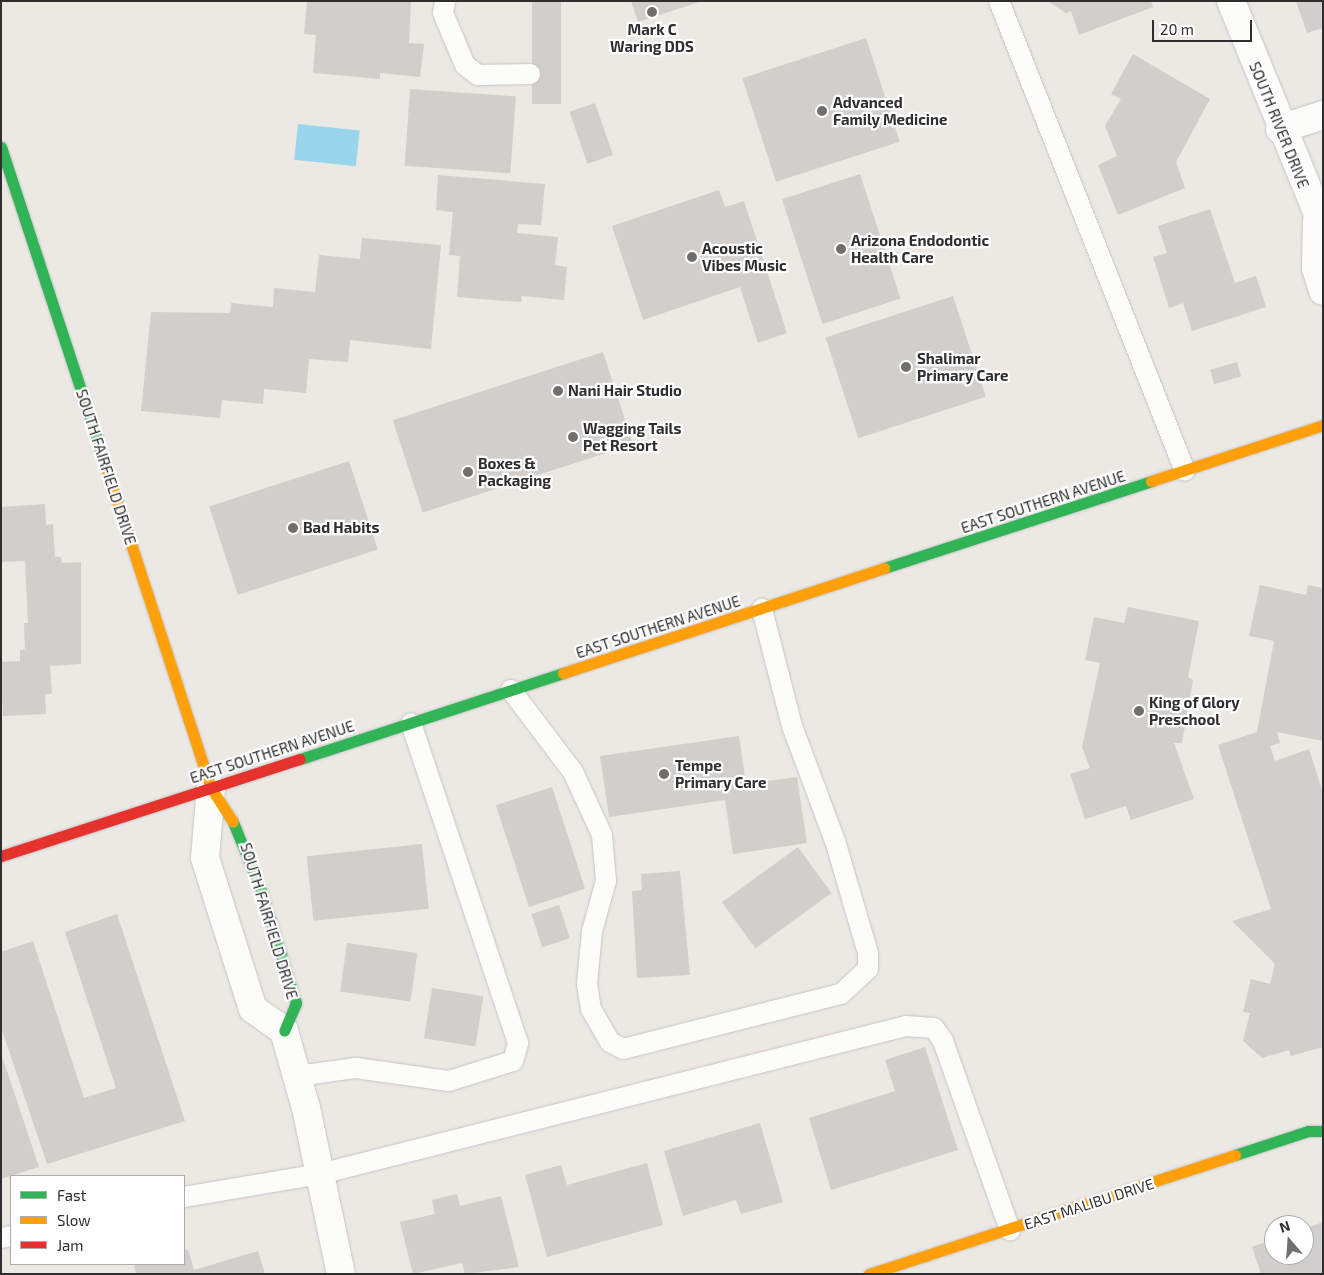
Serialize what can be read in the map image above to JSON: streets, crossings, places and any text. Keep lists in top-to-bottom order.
{
  "streets": {
    "street": [
      "SOUTH RIVER DRIVE",
      "SOUTH FAIRFIELD DRIVE",
      "EAST SOUTHERN AVENUE",
      "EAST MALIBU DRIVE"
    ]
  },
  "crossings": [
    ["SOUTH FAIRFIELD DRIVE", "EAST SOUTHERN AVENUE"]
  ],
  "places": [
    "Mark C Waring DDS",
    "Advanced Family Medicine",
    "Arizona Endodontic Health Care",
    "Acoustic Vibes Music",
    "Shalimar Primary Care",
    "Nani Hair Studio",
    "Wagging Tails Pet Resort",
    "Boxes & Packaging",
    "Bad Habits",
    "King of Glory Preschool",
    "Tempe Primary Care"
  ],
  "legend": ["Fast", "Slow", "Jam"],
  "scale_bar": "20 m",
  "north": "top"
}
